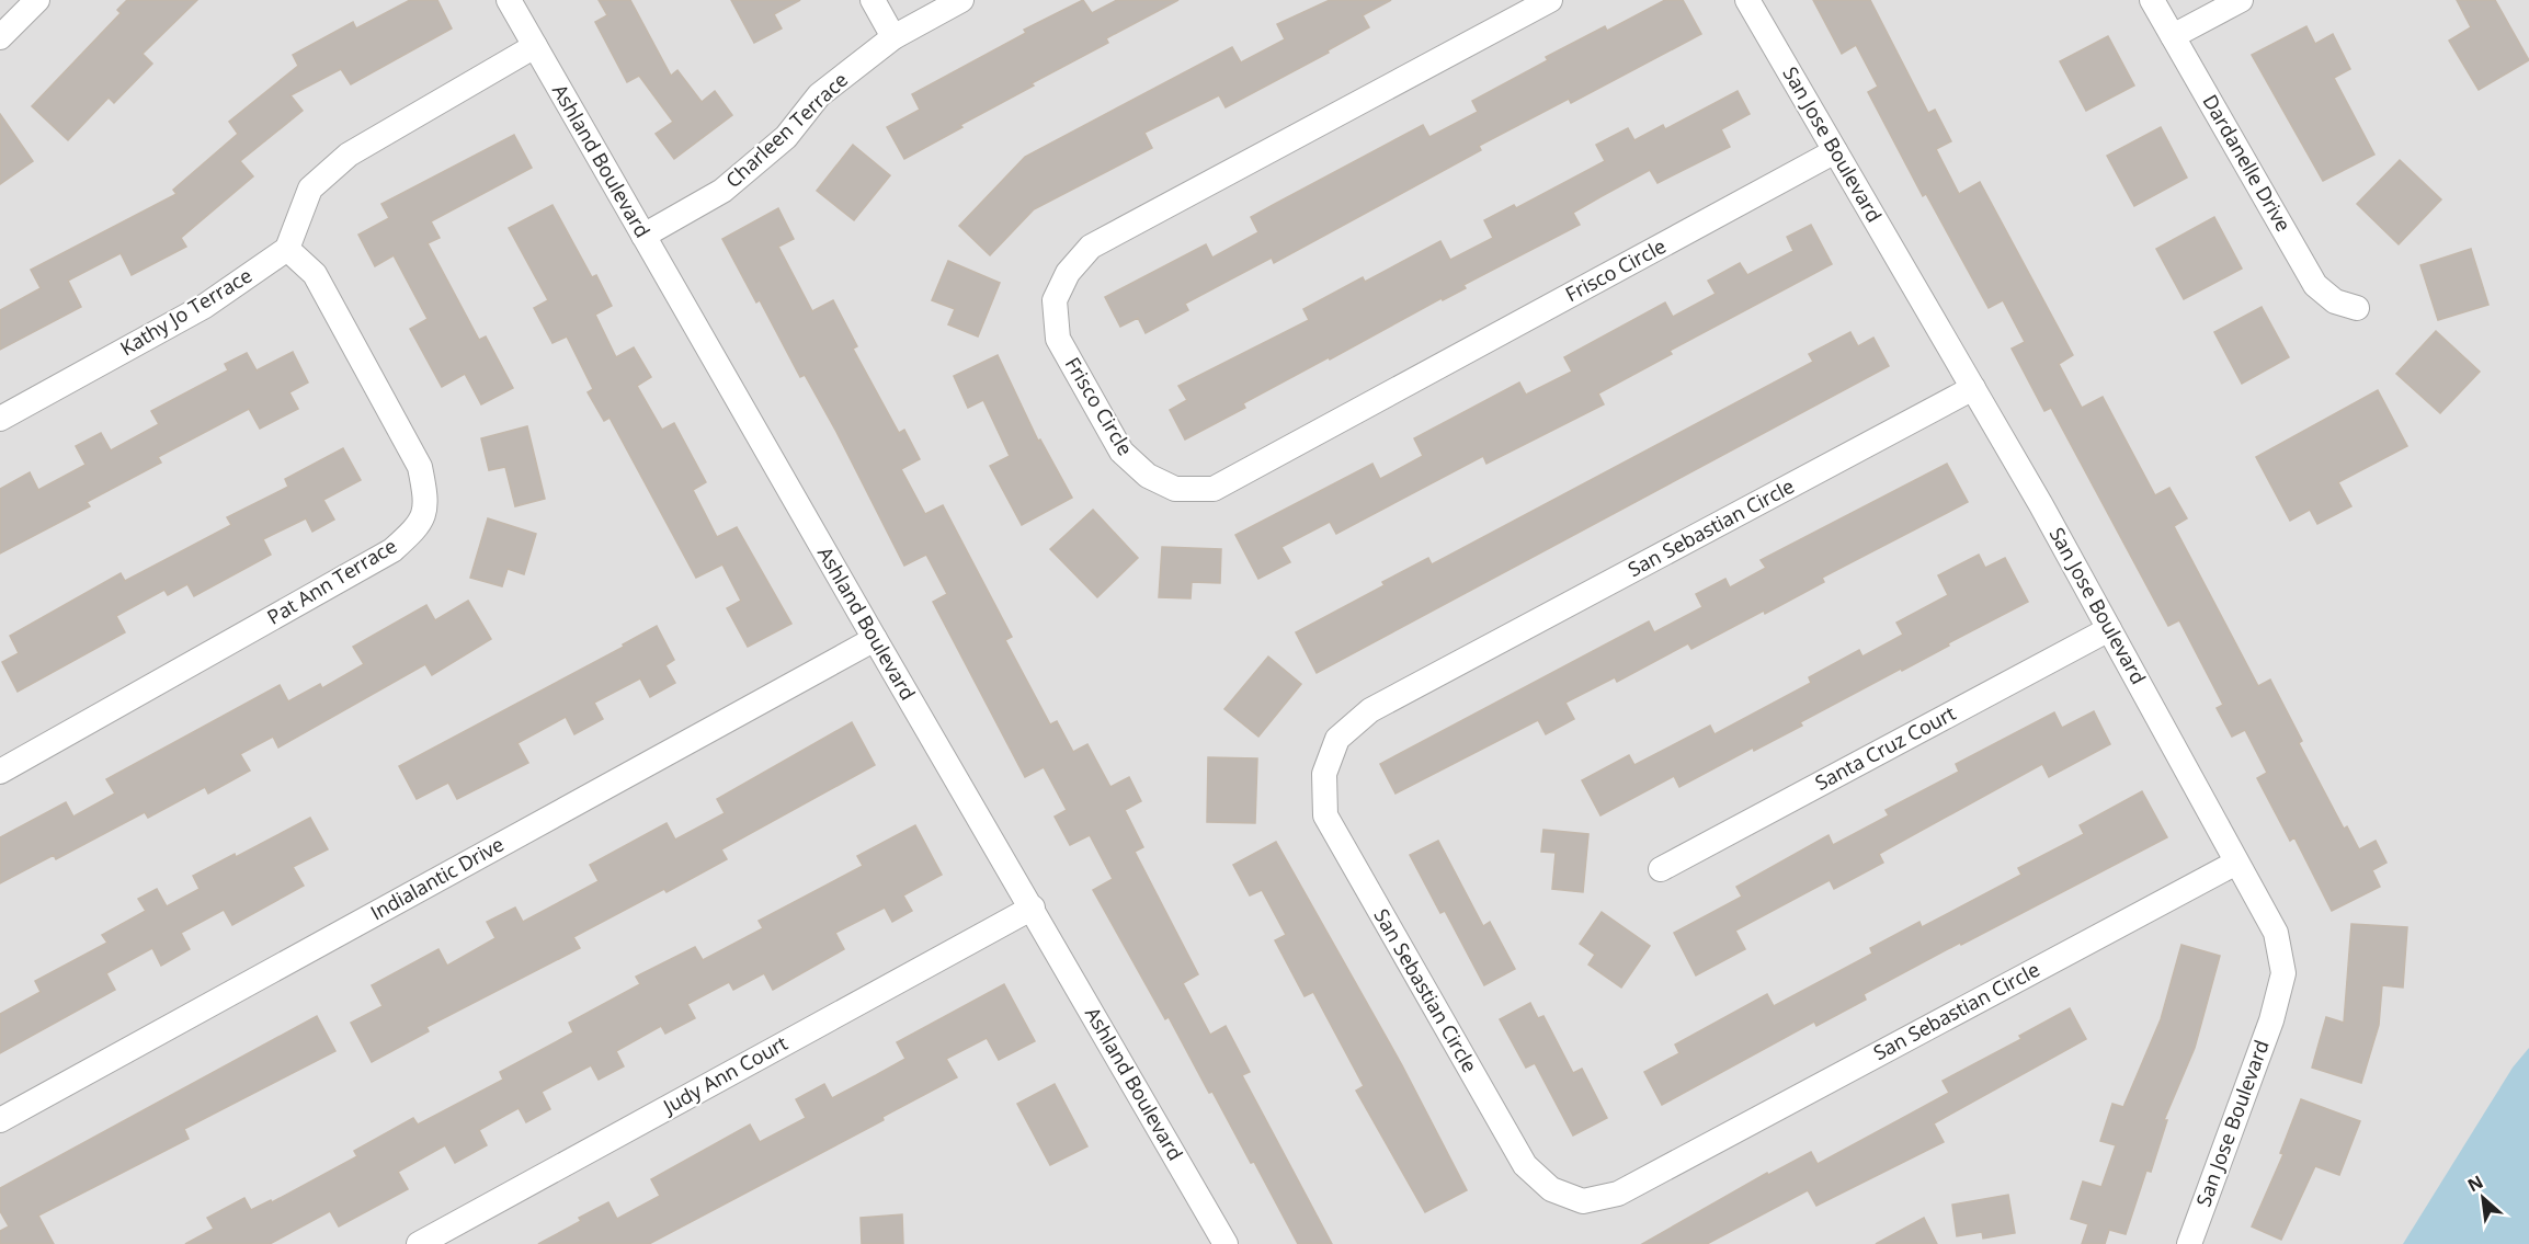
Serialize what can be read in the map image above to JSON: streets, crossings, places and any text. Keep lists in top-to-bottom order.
{
  "streets": {
    "street": [
      "Charleen Terrace",
      "San Jose Boulevard",
      "Ashland Boulevard",
      "Dardanelle Drive",
      "Frisco Circle",
      "Kathy Jo Terrace",
      "San Sebastian Circle",
      "Pat Ann Terrace",
      "Santa Cruz Court",
      "Indialantic Drive",
      "Judy Ann Court"
    ]
  },
  "crossings": [
    ["Charleen Terrace", "Ashland Boulevard"],
    ["San Jose Boulevard", "Frisco Circle"],
    ["San Jose Boulevard", "San Sebastian Circle"],
    ["San Jose Boulevard", "Santa Cruz Court"],
    ["Ashland Boulevard", "Indialantic Drive"],
    ["Ashland Boulevard", "Judy Ann Court"],
    ["Kathy Jo Terrace", "Pat Ann Terrace"]
  ],
  "north": "top left"
}
